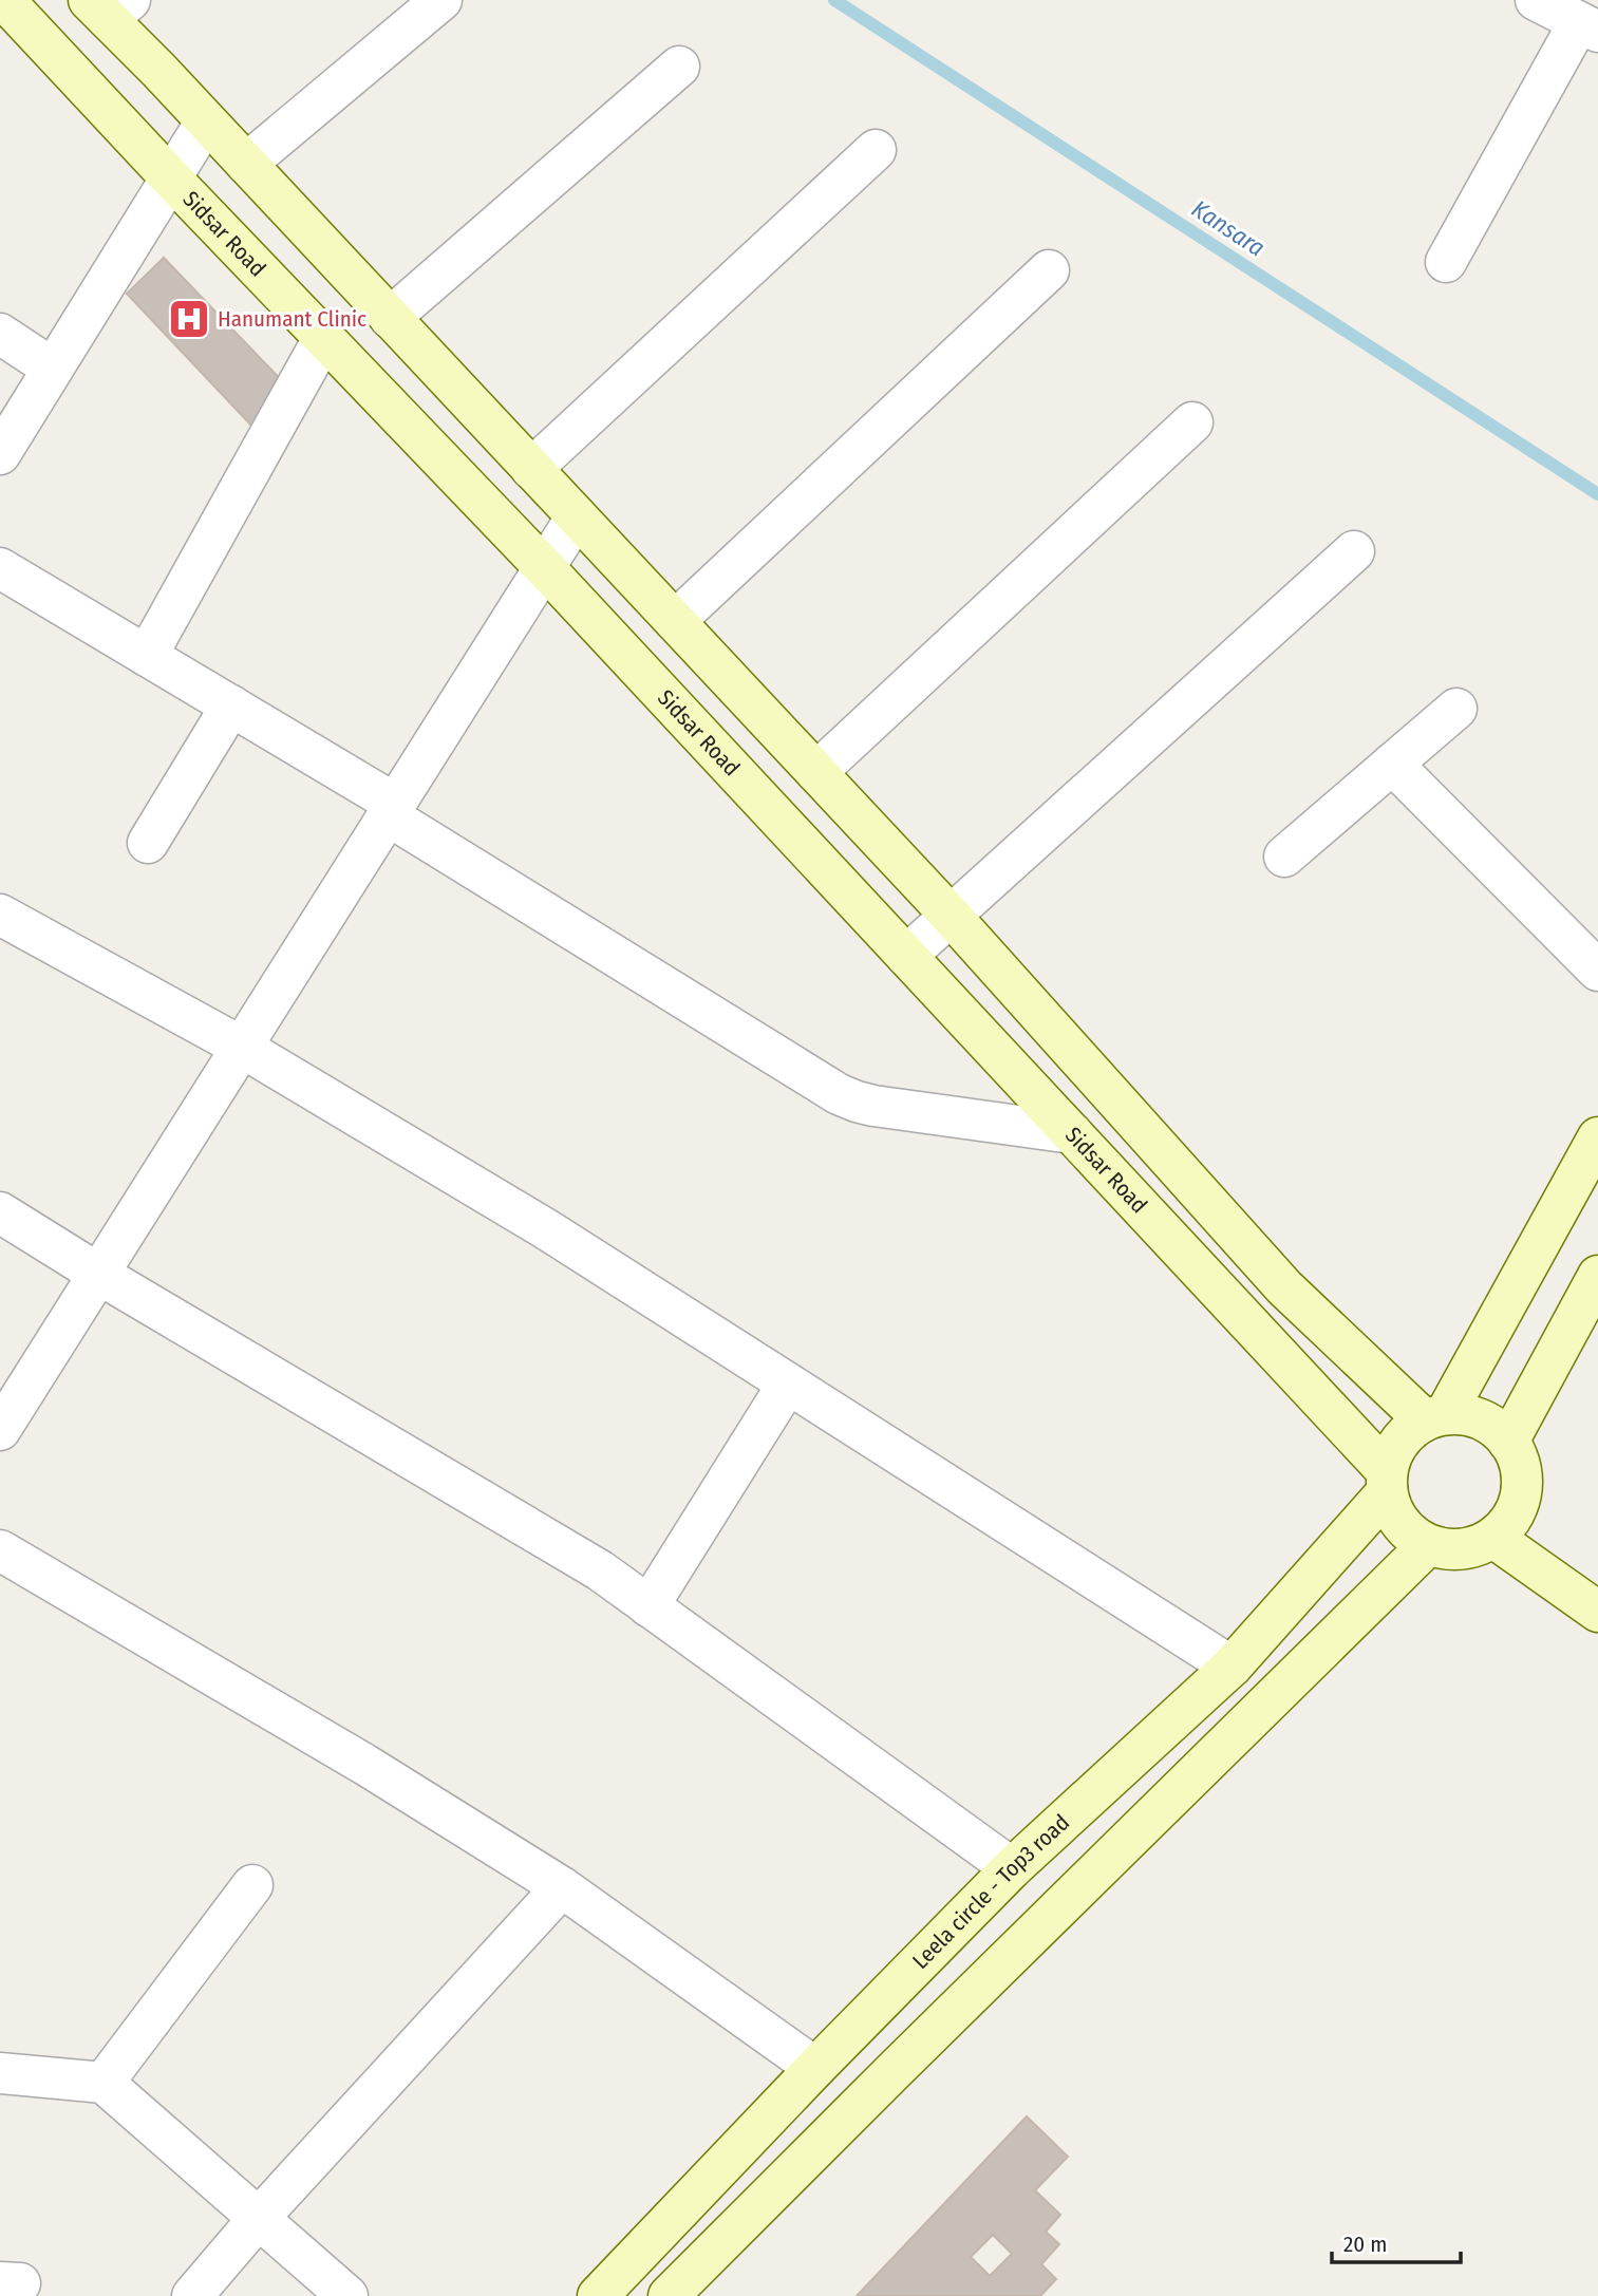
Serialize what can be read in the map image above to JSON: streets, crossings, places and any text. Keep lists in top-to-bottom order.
{
  "streets": {
    "main road": ["Sidsar Road", "Leela circle - Top3 road"]
  },
  "crossings": [
    ["Sidsar Road", "Leela circle - Top3 road"]
  ],
  "water": ["Kansara"],
  "places": {
    "hospital": ["Hanumant Clinic"]
  },
  "scale_bar": "20 m"
}
